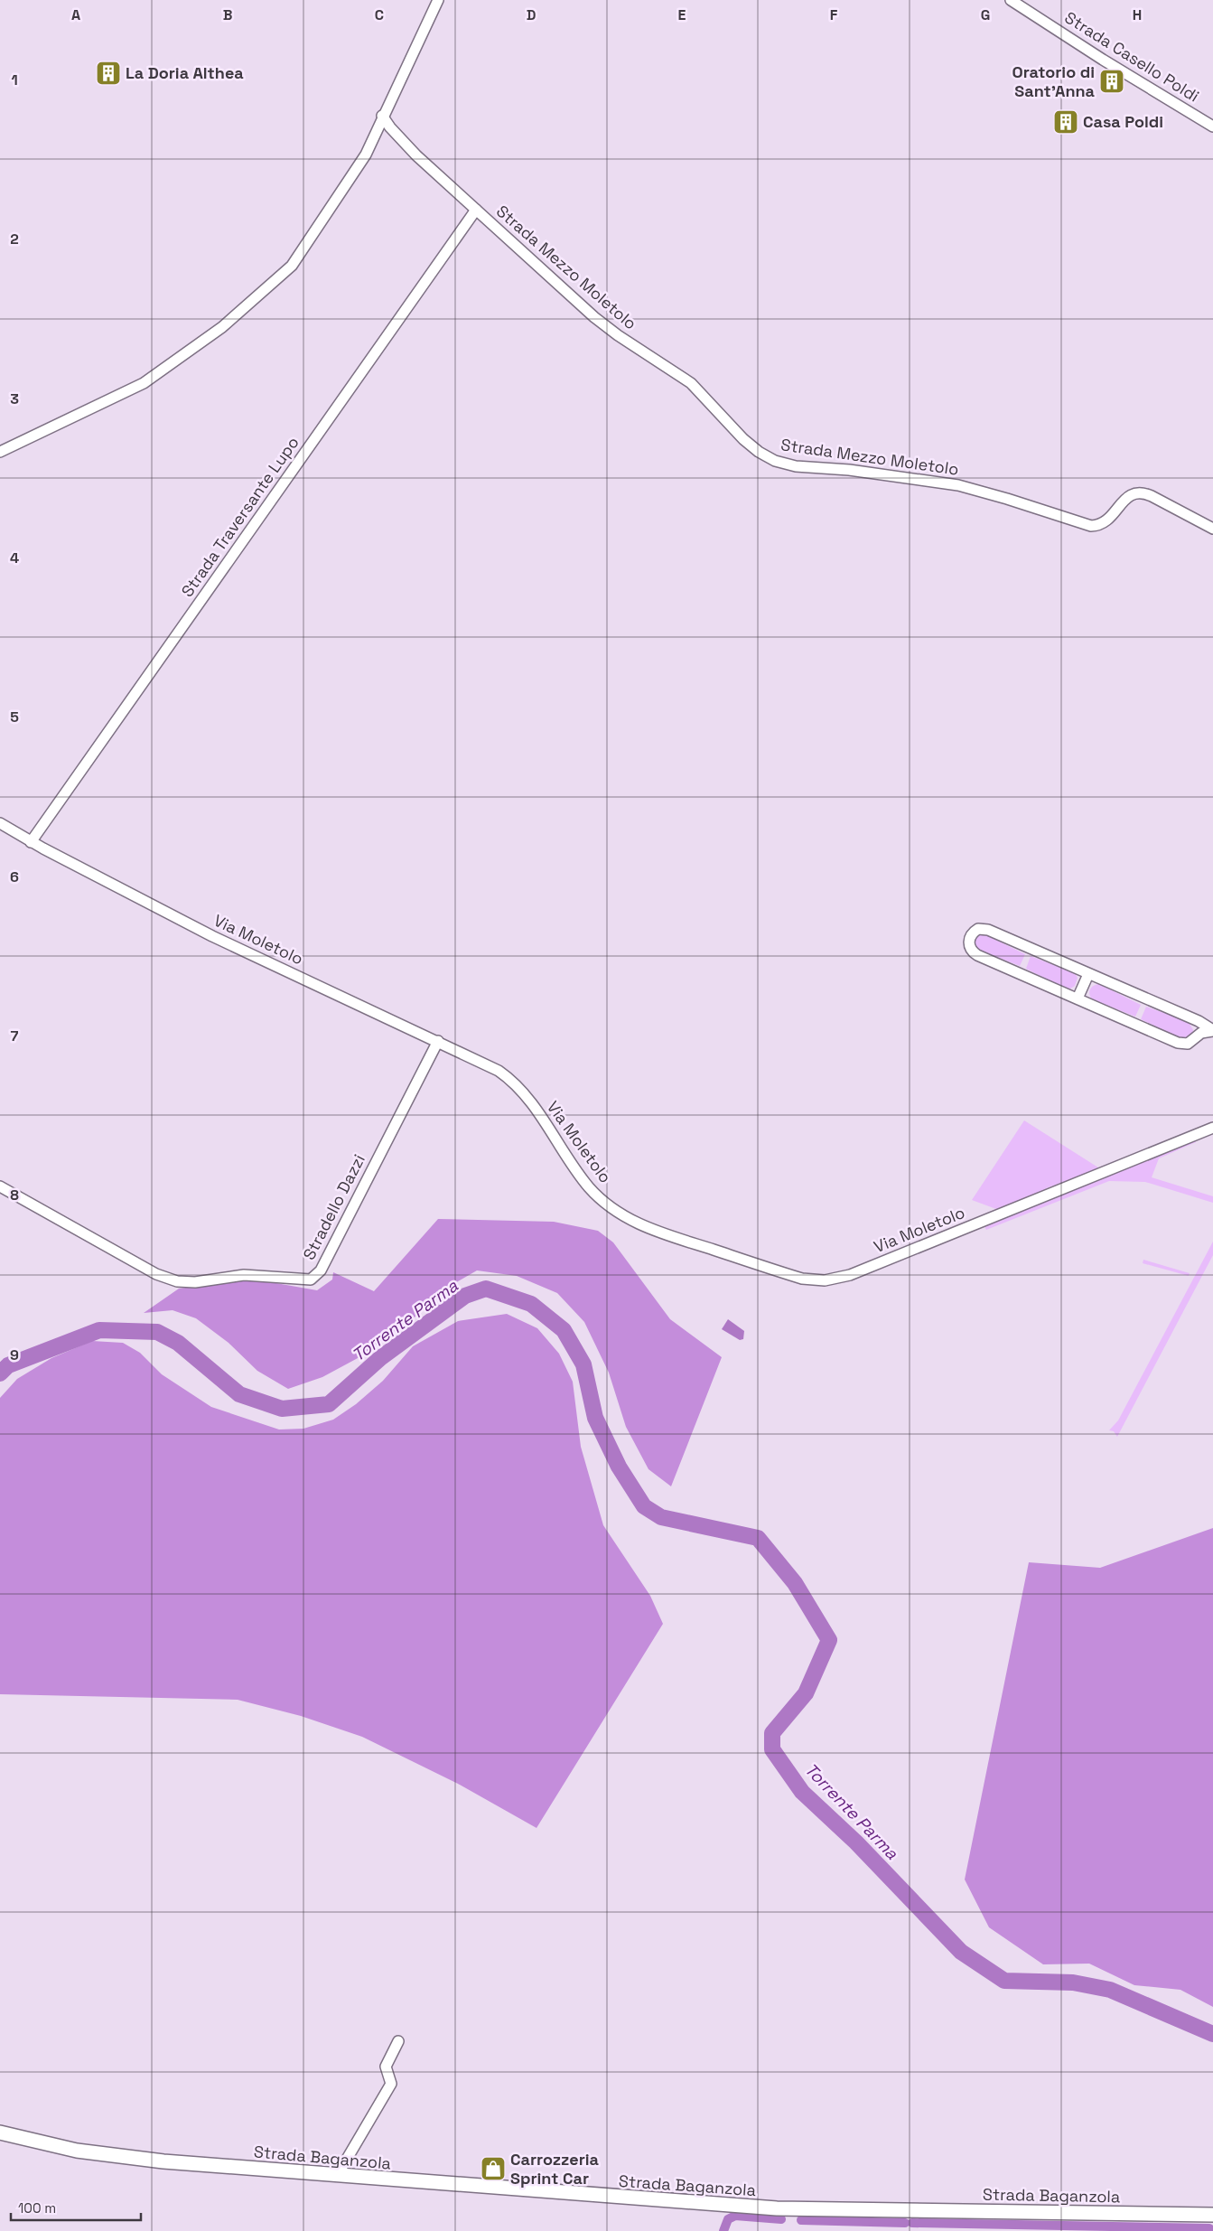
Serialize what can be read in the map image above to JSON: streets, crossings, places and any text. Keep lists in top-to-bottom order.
{
  "streets": {
    "main road": ["Strada Baganzola"],
    "street": [
      "Strada Casello Poldi",
      "Strada Mezzo Moletolo",
      "Strada Traversante Lupo",
      "Via Moletolo",
      "Stradello Dazzi"
    ]
  },
  "crossings": [
    ["Strada Mezzo Moletolo", "Strada Traversante Lupo"],
    ["Strada Traversante Lupo", "Via Moletolo"],
    ["Via Moletolo", "Stradello Dazzi"]
  ],
  "water": ["Torrente Parma"],
  "places": {
    "building": ["La Doria Althea", "Oratorio di Sant'Anna", "Casa Poldi"],
    "shop": ["Carrozzeria Sprint Car"]
  },
  "scale_bar": "100 m",
  "grid": {
    "columns": [
      "A",
      "B",
      "C",
      "D",
      "E",
      "F",
      "G",
      "H"
    ],
    "rows": [
      "1",
      "2",
      "3",
      "4",
      "5",
      "6",
      "7",
      "8",
      "9"
    ]
  }
}
